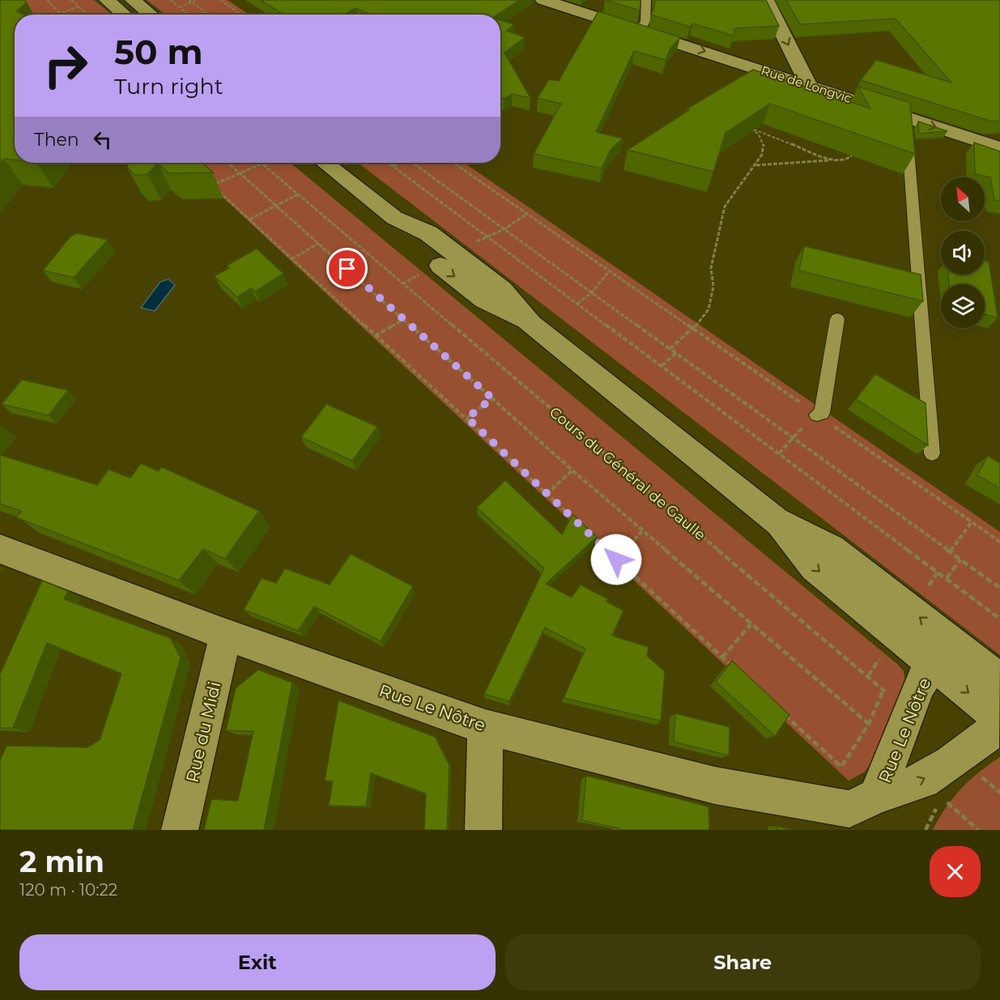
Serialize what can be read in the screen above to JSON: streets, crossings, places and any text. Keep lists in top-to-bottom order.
{
  "streets": {
    "street": ["Rue de Longvic", "Rue Le Nôtre", "Rue du Midi"],
    "path": ["Cours du Général de Gaulle"]
  },
  "crossings": [
    ["Cours du Général de Gaulle", "Rue Le Nôtre"],
    ["Rue Le Nôtre", "Rue du Midi"]
  ],
  "one_way": ["Rue de Longvic"],
  "north": "top left",
  "page": {
    "turn": ["50 m", "Turn right"],
    "then": "Then",
    "heading": ["2 min", "120 m · 10:22"],
    "buttons": ["Exit", "Share"]
  }
}
